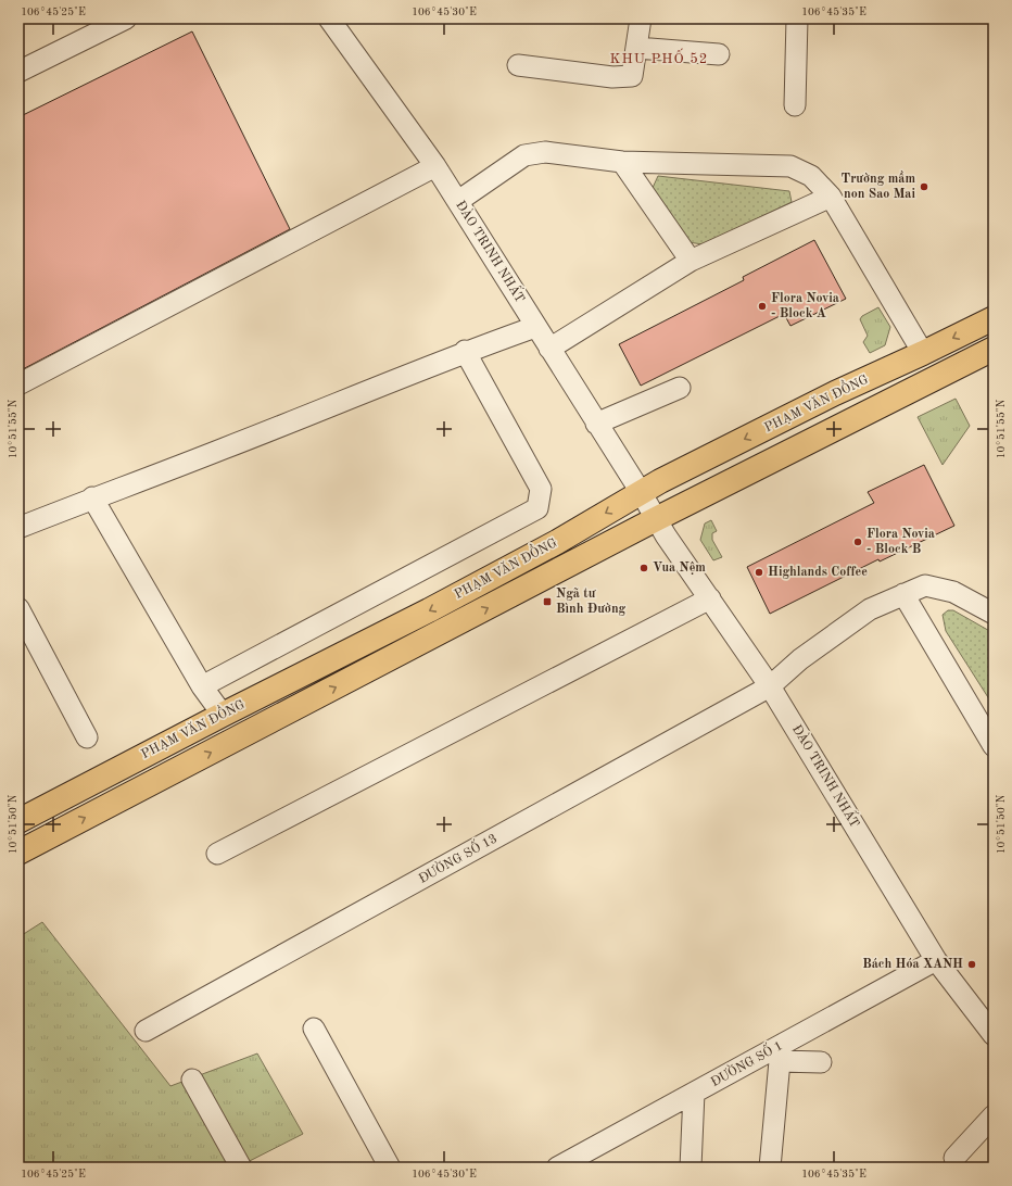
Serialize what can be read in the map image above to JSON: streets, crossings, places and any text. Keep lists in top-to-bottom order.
{
  "streets": {
    "highway": ["PHẠM VĂN ĐỒNG"],
    "street": ["ĐÀO TRINH NHẤT", "ĐƯỜNG SỐ 13", "ĐƯỜNG SỐ 1"]
  },
  "crossings": [
    ["ĐÀO TRINH NHẤT", "PHẠM VĂN ĐỒNG"],
    ["ĐÀO TRINH NHẤT", "ĐƯỜNG SỐ 13"],
    ["ĐÀO TRINH NHẤT", "ĐƯỜNG SỐ 1"]
  ],
  "districts": ["KHU PHỐ 52"],
  "places": {
    "other": [
      "Trường mầm non Sao Mai",
      "Flora Novia - Block A",
      "Flora Novia - Block B",
      "Vua Nệm",
      "Highlands Coffee",
      "Bách Hóa XANH"
    ],
    "transit": ["Ngã tư Bình Đường"]
  },
  "coordinates": [
    "106°45'25\"E",
    "106°45'30\"E",
    "106°45'35\"E",
    "10°51'55\"N",
    "10°51'50\"N"
  ]
}
